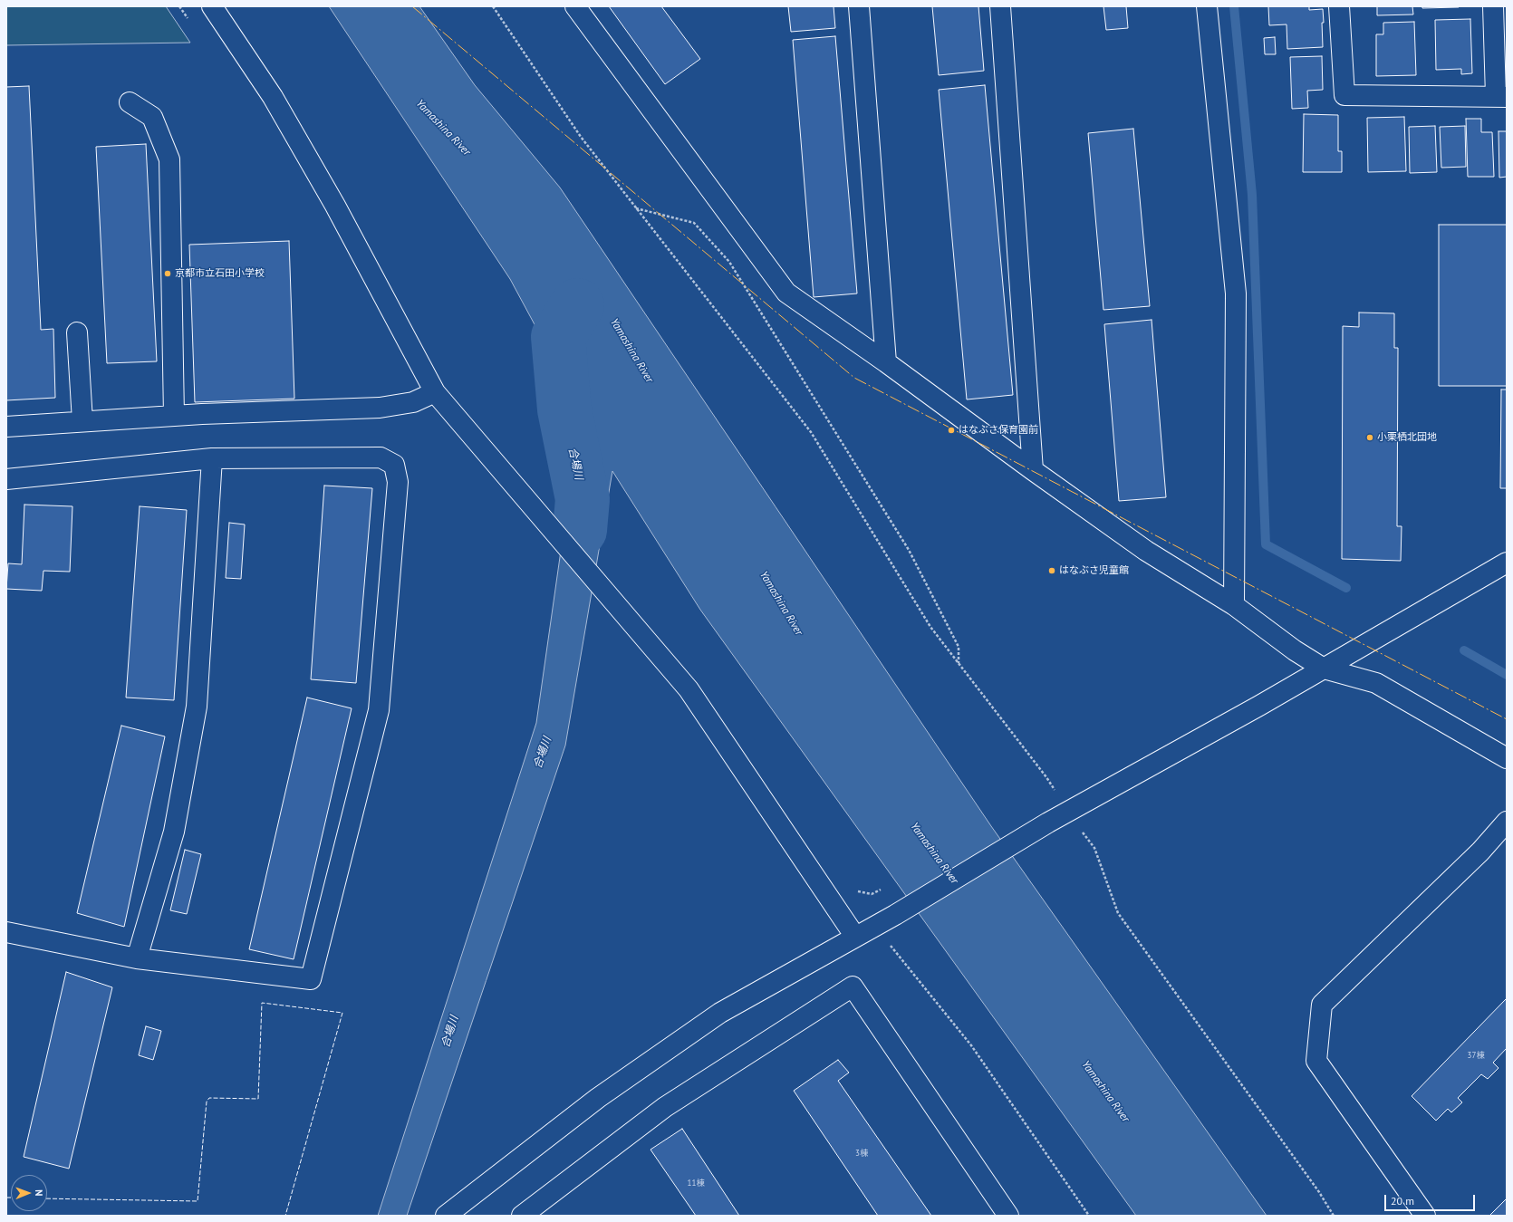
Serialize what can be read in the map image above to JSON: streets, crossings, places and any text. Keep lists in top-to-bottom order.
{
  "water": ["Yamashina River", "合場川"],
  "places": [
    "京都市立石田小学校",
    "はなぶさ保育園前",
    "小栗栖北団地",
    "はなぶさ児童館"
  ],
  "house_numbers": ["37棟", "3棟", "11棟"],
  "scale_bar": "20 m",
  "north": "right"
}
